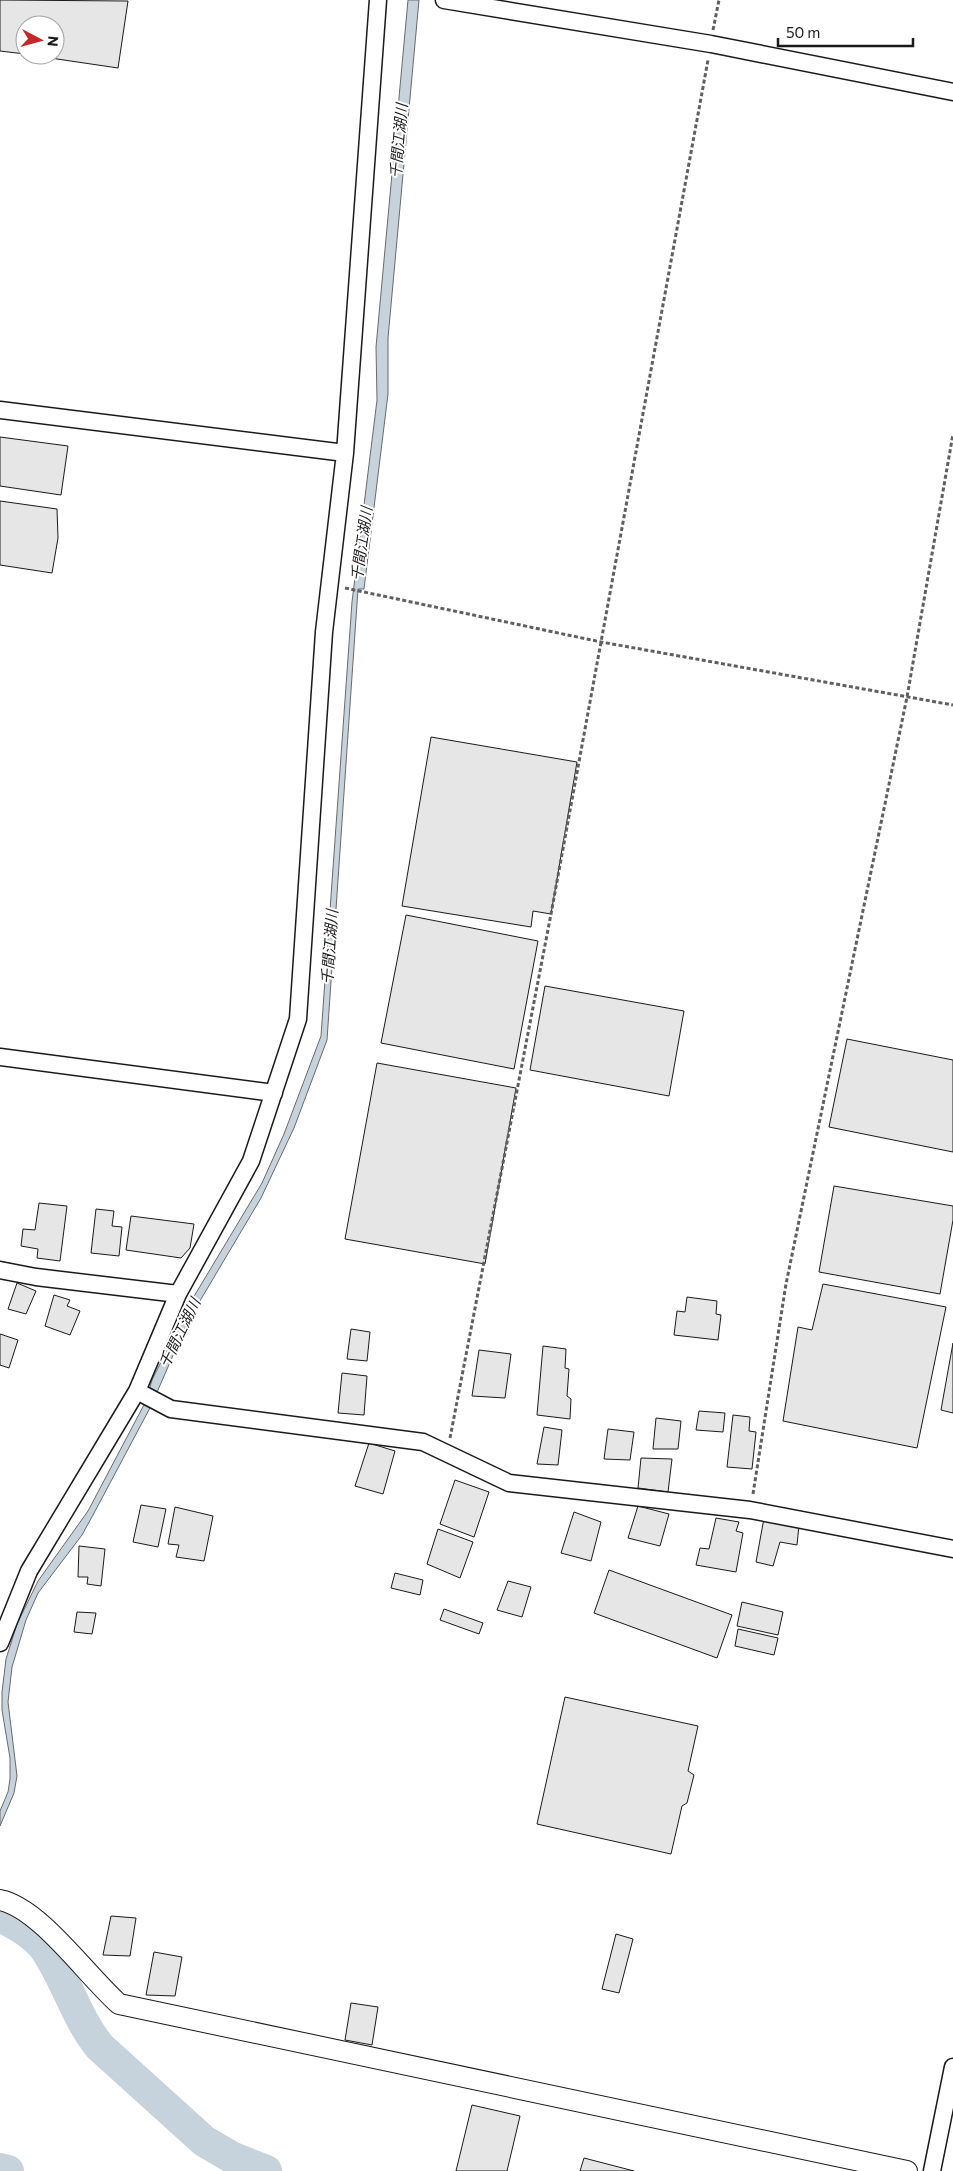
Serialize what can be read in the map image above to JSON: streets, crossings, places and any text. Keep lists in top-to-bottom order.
{
  "water": ["千間江湖川"],
  "scale_bar": "50 m",
  "north": "right"
}
